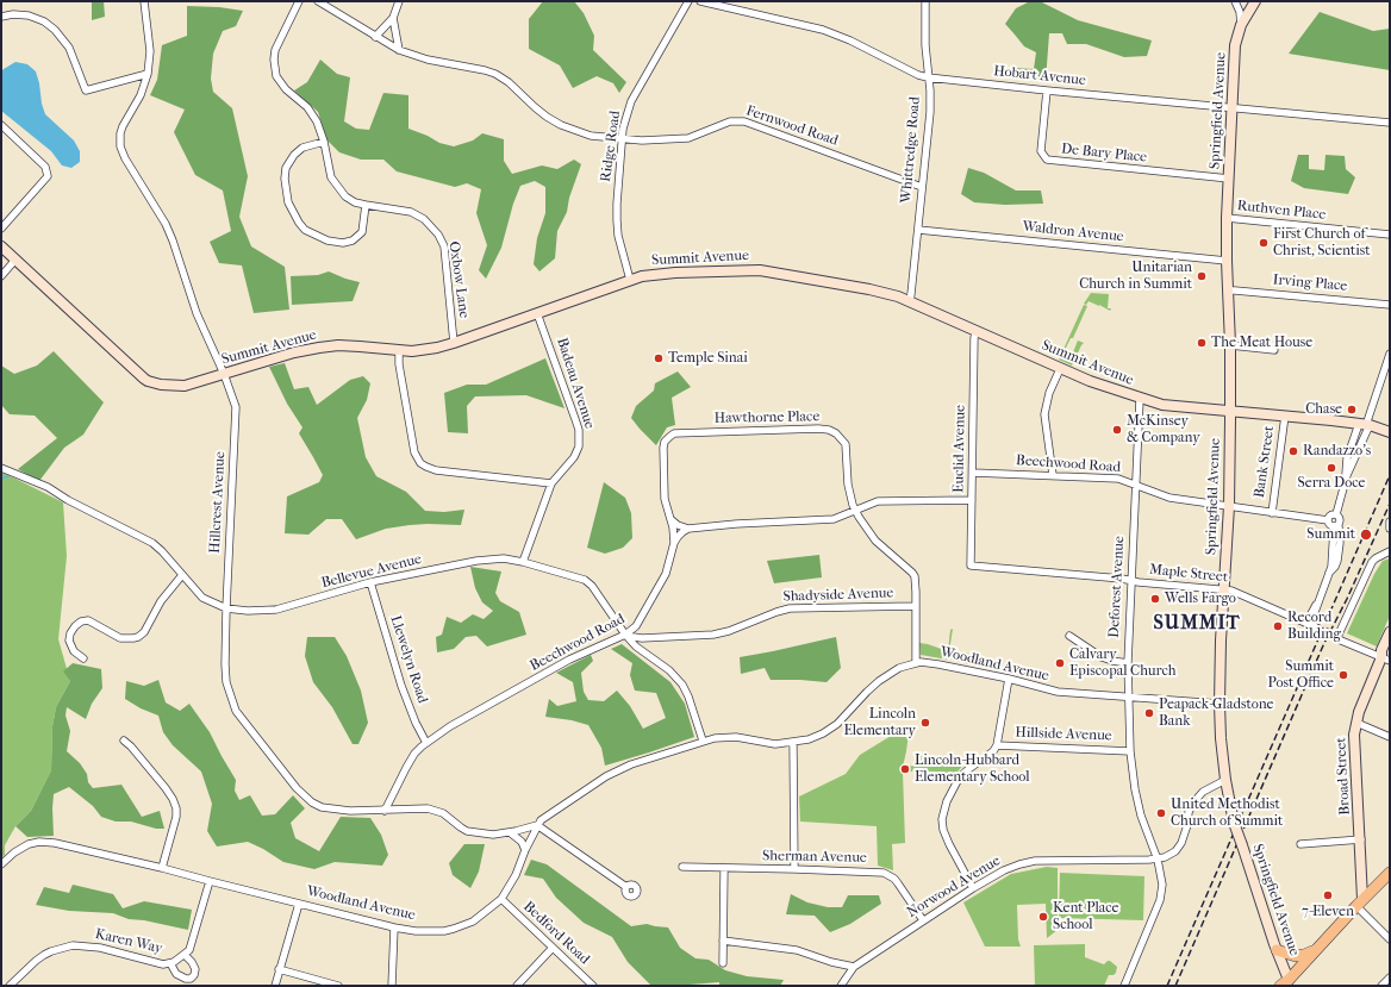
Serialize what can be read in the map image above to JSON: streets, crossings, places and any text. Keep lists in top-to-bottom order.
{
  "streets": {
    "street": [
      "Hobart Avenue",
      "Springfield Avenue",
      "Fernwood Road",
      "Ridge Road",
      "Whittredge Road",
      "De Bary Place",
      "Ruthven Place",
      "Waldron Avenue",
      "Summit Avenue",
      "Oxbow Lane",
      "Irving Place",
      "Badeau Avenue",
      "Hawthorne Place",
      "Euclid Avenue",
      "Bank Street",
      "Beechwood Road",
      "Hillcrest Avenue",
      "Bellevue Avenue",
      "Maple Street",
      "Deforest Avenue",
      "Shadyside Avenue",
      "Llewelyn Road",
      "Woodland Avenue",
      "Hillside Avenue",
      "Broad Street",
      "Sherman Avenue",
      "Norwood Avenue",
      "Bedford Road",
      "Karen Way"
    ]
  },
  "crossings": [
    ["Hobart Avenue", "Springfield Avenue"],
    ["Hobart Avenue", "Whittredge Road"],
    ["Hobart Avenue", "De Bary Place"],
    ["Springfield Avenue", "De Bary Place"],
    ["Springfield Avenue", "Ruthven Place"],
    ["Springfield Avenue", "Waldron Avenue"],
    ["Springfield Avenue", "Summit Avenue"],
    ["Springfield Avenue", "Irving Place"],
    ["Springfield Avenue", "Beechwood Road"],
    ["Springfield Avenue", "Maple Street"],
    ["Springfield Avenue", "Woodland Avenue"],
    ["Fernwood Road", "Ridge Road"],
    ["Fernwood Road", "Whittredge Road"],
    ["Ridge Road", "Summit Avenue"],
    ["Whittredge Road", "Waldron Avenue"],
    ["Whittredge Road", "Summit Avenue"],
    ["Summit Avenue", "Oxbow Lane"],
    ["Summit Avenue", "Badeau Avenue"],
    ["Summit Avenue", "Euclid Avenue"],
    ["Summit Avenue", "Bank Street"],
    ["Summit Avenue", "Hillcrest Avenue"],
    ["Summit Avenue", "Deforest Avenue"],
    ["Badeau Avenue", "Bellevue Avenue"],
    ["Hawthorne Place", "Beechwood Road"],
    ["Hawthorne Place", "Shadyside Avenue"],
    ["Hawthorne Place", "Woodland Avenue"],
    ["Euclid Avenue", "Beechwood Road"],
    ["Euclid Avenue", "Maple Street"],
    ["Bank Street", "Beechwood Road"],
    ["Beechwood Road", "Hillcrest Avenue"],
    ["Beechwood Road", "Bellevue Avenue"],
    ["Beechwood Road", "Deforest Avenue"],
    ["Beechwood Road", "Shadyside Avenue"],
    ["Beechwood Road", "Llewelyn Road"],
    ["Hillcrest Avenue", "Bellevue Avenue"],
    ["Hillcrest Avenue", "Woodland Avenue"],
    ["Bellevue Avenue", "Shadyside Avenue"],
    ["Bellevue Avenue", "Llewelyn Road"],
    ["Bellevue Avenue", "Woodland Avenue"],
    ["Maple Street", "Deforest Avenue"],
    ["Maple Street", "Broad Street"],
    ["Deforest Avenue", "Woodland Avenue"],
    ["Deforest Avenue", "Hillside Avenue"],
    ["Deforest Avenue", "Norwood Avenue"],
    ["Woodland Avenue", "Bedford Road"],
    ["Sherman Avenue", "Norwood Avenue"]
  ],
  "districts": ["SUMMIT"],
  "places": [
    "First Church of Christ, Scientist",
    "Unitarian Church in Summit",
    "The Meat House",
    "Temple Sinai",
    "Chase",
    "McKinsey & Company",
    "Randazzo's",
    "Serra Doce",
    "Summit",
    "Wells Fargo",
    "Record Building",
    "Calvary Episcopal Church",
    "Summit Post Office",
    "Peapack-Gladstone Bank",
    "Lincoln Elementary",
    "Lincoln-Hubbard Elementary School",
    "United Methodist Church of Summit",
    "7-Eleven",
    "Kent Place School"
  ]
}
